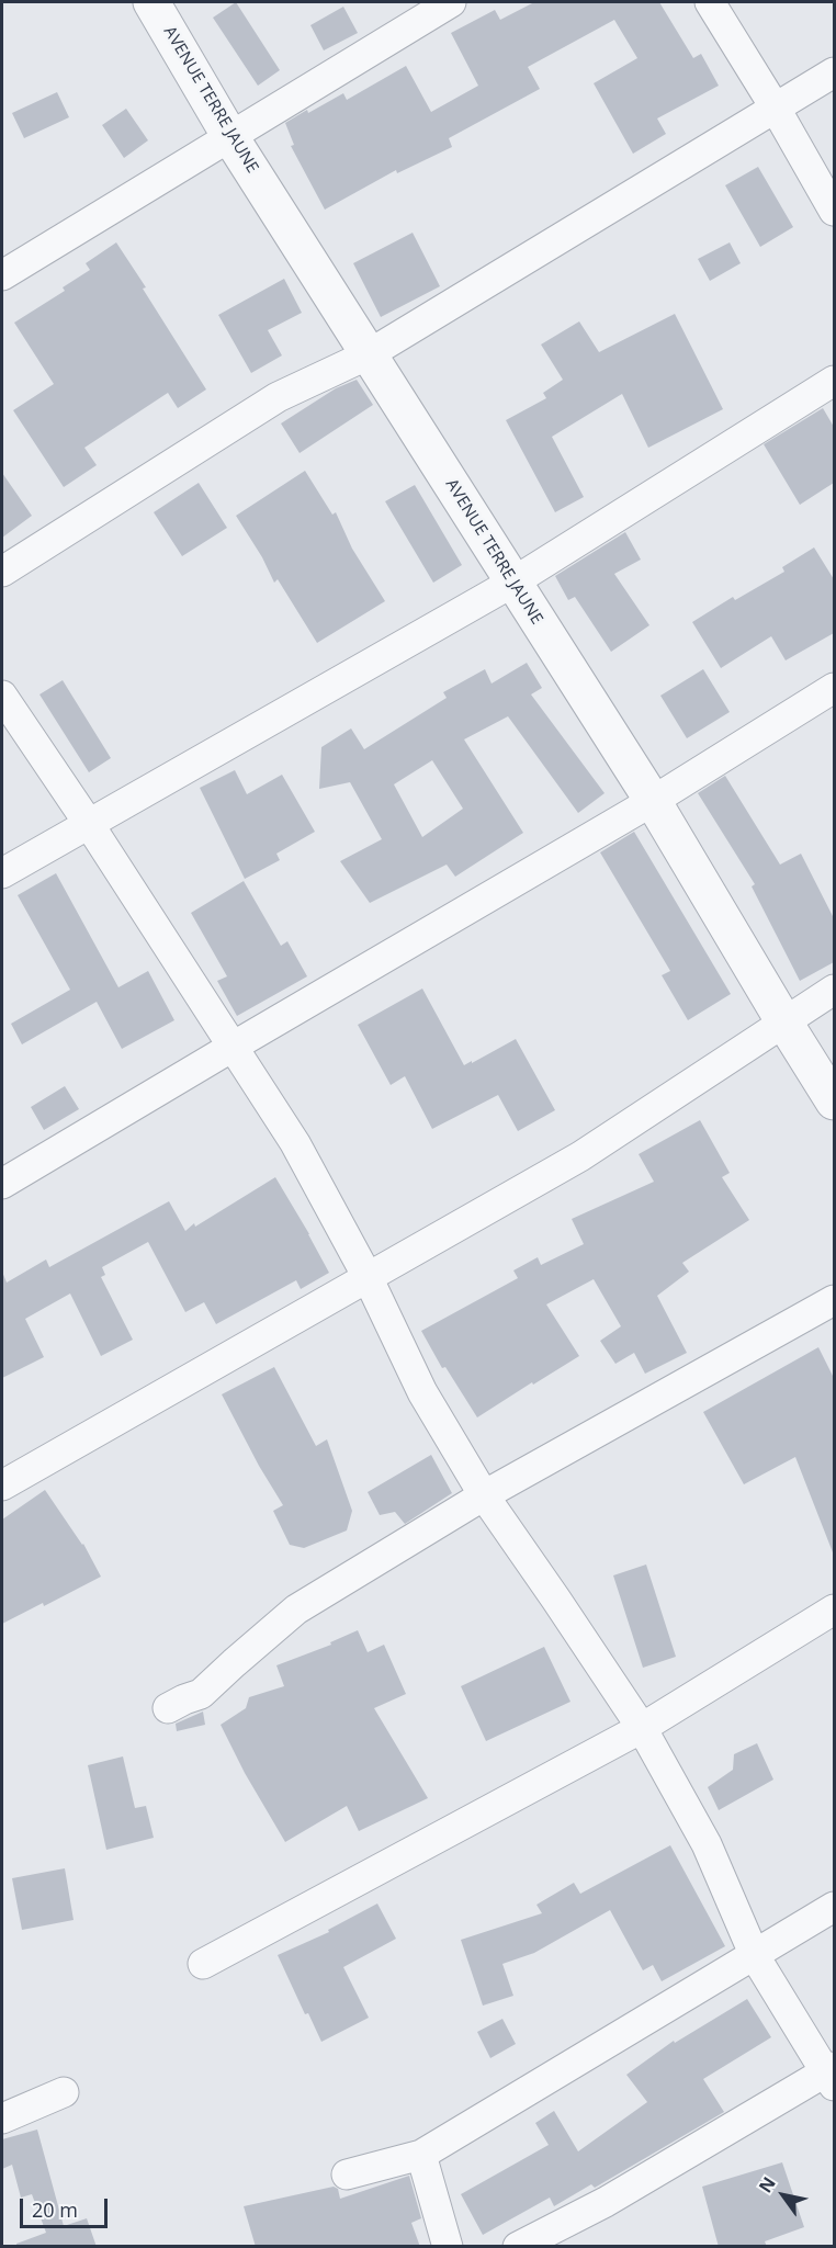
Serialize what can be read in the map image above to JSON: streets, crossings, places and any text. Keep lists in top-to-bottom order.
{
  "streets": {
    "street": ["AVENUE TERRE JAUNE"]
  },
  "scale_bar": "20 m",
  "north": "top left"
}
